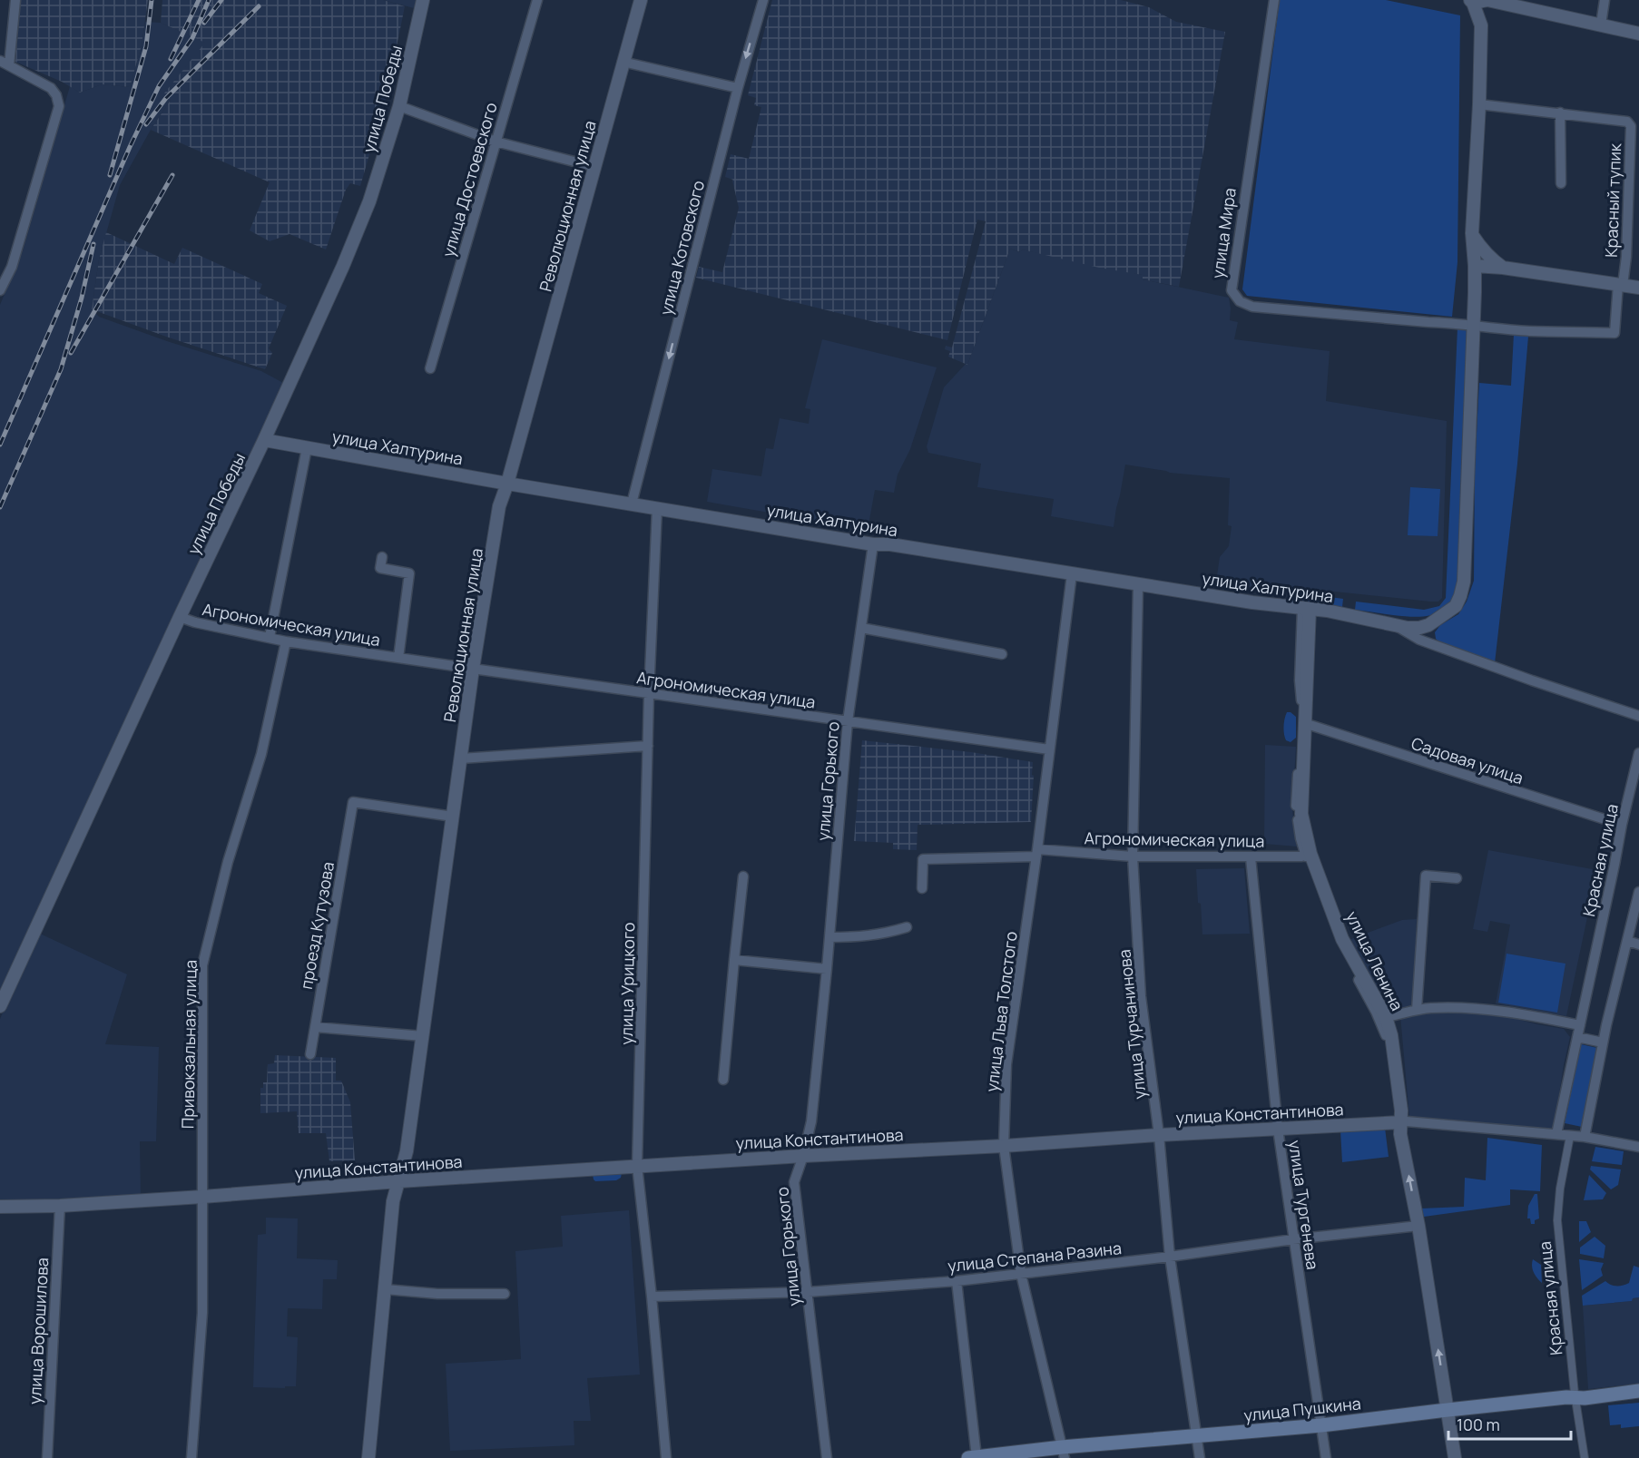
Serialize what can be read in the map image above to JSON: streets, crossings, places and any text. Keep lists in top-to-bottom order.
{
  "streets": {
    "main road": ["улица Пушкина"],
    "street": [
      "улица Победы",
      "улица Достоевского",
      "Красный тупик",
      "Революционная улица",
      "улица Мира",
      "улица Котовского",
      "улица Халтурина",
      "Агрономическая улица",
      "Садовая улица",
      "улица Горького",
      "Красная улица",
      "проезд Кутузова",
      "улица Ленина",
      "улица Урицкого",
      "улица Льва Толстого",
      "улица Турчанинова",
      "Привокзальная улица",
      "улица Константинова",
      "улица Тургенева",
      "улица Степана Разина",
      "улица Ворошилова"
    ]
  },
  "crossings": [
    ["улица Победы", "улица Халтурина"],
    ["улица Победы", "Агрономическая улица"],
    ["Красный тупик", "улица Мира"],
    ["Революционная улица", "улица Халтурина"],
    ["Революционная улица", "Агрономическая улица"],
    ["Революционная улица", "проезд Кутузова"],
    ["Революционная улица", "улица Константинова"],
    ["улица Мира", "улица Халтурина"],
    ["улица Котовского", "улица Халтурина"],
    ["улица Халтурина", "улица Горького"],
    ["улица Халтурина", "улица Ленина"],
    ["улица Халтурина", "улица Урицкого"],
    ["улица Халтурина", "улица Льва Толстого"],
    ["улица Халтурина", "улица Турчанинова"],
    ["Агрономическая улица", "улица Горького"],
    ["Агрономическая улица", "улица Ленина"],
    ["Агрономическая улица", "улица Урицкого"],
    ["Агрономическая улица", "улица Льва Толстого"],
    ["Агрономическая улица", "улица Турчанинова"],
    ["Агрономическая улица", "Привокзальная улица"],
    ["Агрономическая улица", "улица Тургенева"],
    ["Садовая улица", "Красная улица"],
    ["Садовая улица", "улица Ленина"],
    ["улица Горького", "улица Константинова"],
    ["улица Горького", "улица Степана Разина"],
    ["Красная улица", "улица Константинова"],
    ["Красная улица", "улица Пушкина"],
    ["улица Ленина", "улица Константинова"],
    ["улица Ленина", "улица Степана Разина"],
    ["улица Ленина", "улица Пушкина"],
    ["улица Урицкого", "улица Константинова"],
    ["улица Урицкого", "улица Степана Разина"],
    ["улица Льва Толстого", "улица Константинова"],
    ["улица Льва Толстого", "улица Степана Разина"],
    ["улица Льва Толстого", "улица Пушкина"],
    ["улица Турчанинова", "улица Константинова"],
    ["улица Турчанинова", "улица Степана Разина"],
    ["улица Турчанинова", "улица Пушкина"],
    ["Привокзальная улица", "улица Константинова"],
    ["улица Константинова", "улица Тургенева"],
    ["улица Константинова", "улица Ворошилова"],
    ["улица Тургенева", "улица Степана Разина"],
    ["улица Тургенева", "улица Пушкина"]
  ],
  "one_way": ["улица Котовского"],
  "scale_bar": "100 m"
}
